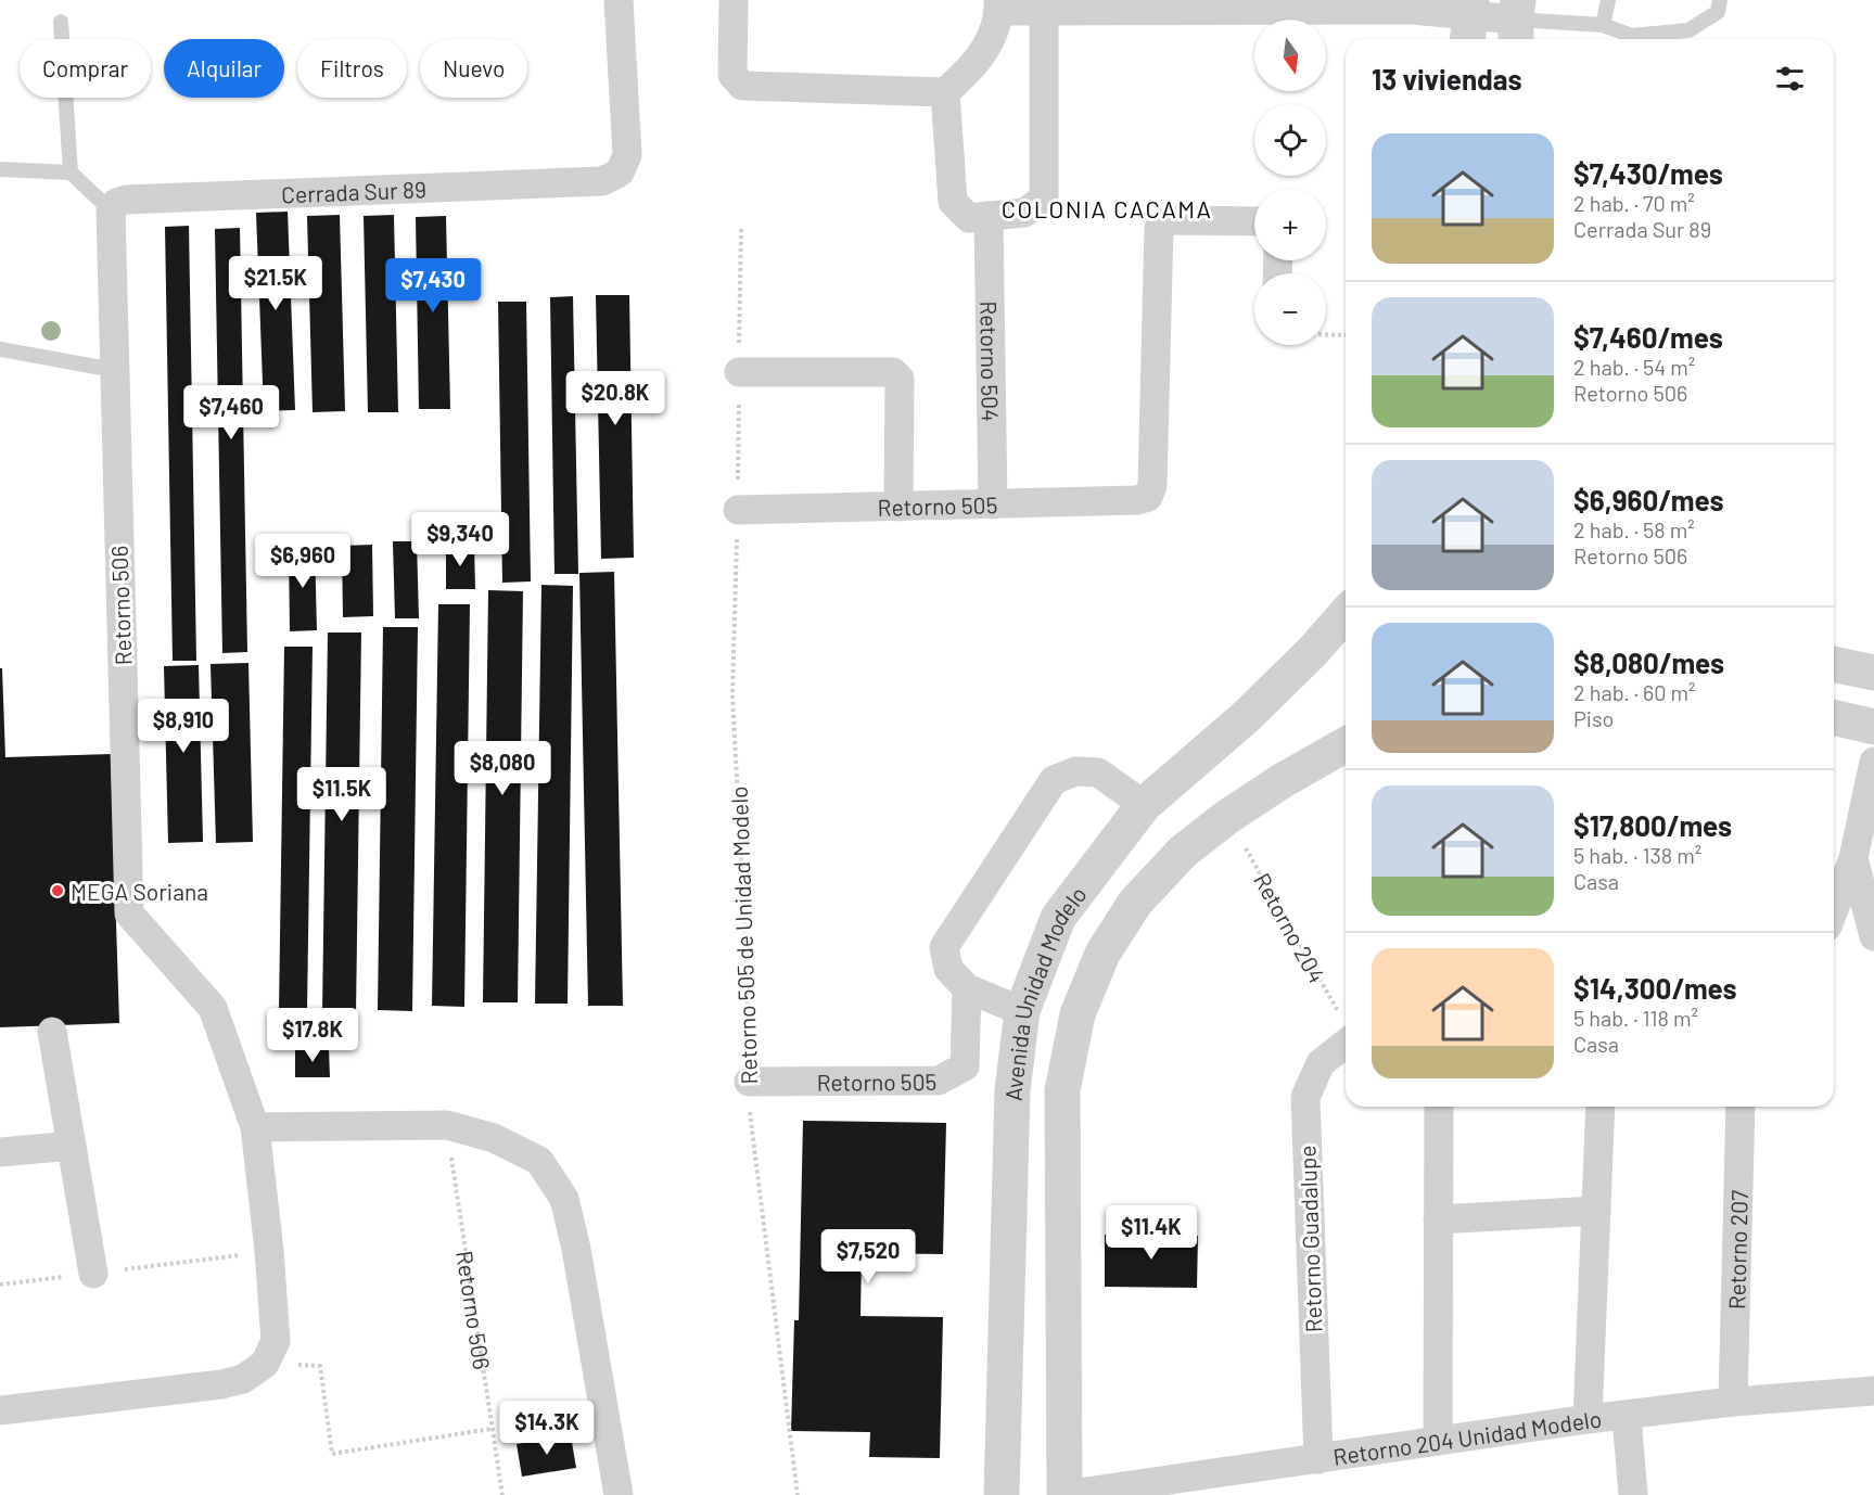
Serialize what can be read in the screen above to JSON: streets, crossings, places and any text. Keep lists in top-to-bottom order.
{
  "streets": {
    "street": [
      "Cerrada Sur 89",
      "Retorno 504",
      "Retorno 505",
      "Retorno 506",
      "Avenida Unidad Modelo",
      "Retorno Guadalupe",
      "Retorno 207",
      "Retorno 204 Unidad Modelo"
    ],
    "path": ["Retorno 204", "Retorno 505 de Unidad Modelo"]
  },
  "crossings": [
    ["Cerrada Sur 89", "Retorno 506"],
    ["Retorno 504", "Retorno 505"],
    ["Retorno 505", "Retorno 505 de Unidad Modelo"],
    ["Retorno 204", "Avenida Unidad Modelo"],
    ["Avenida Unidad Modelo", "Retorno 204 Unidad Modelo"],
    ["Retorno Guadalupe", "Retorno 204 Unidad Modelo"],
    ["Retorno 207", "Retorno 204 Unidad Modelo"]
  ],
  "districts": ["COLONIA CACAMA"],
  "places": ["MEGA Soriana"],
  "north": "bottom",
  "page": {
    "map_buttons": ["+", "−"],
    "chip": [
      "Comprar",
      "Alquilar",
      "Filtros",
      "Nuevo"
    ],
    "heading": "13 viviendas",
    "list": [
      {
        "name": "$7,430/mes",
        "note": "2 hab. · 70 m² · Cerrada Sur 89"
      },
      {
        "name": "$7,460/mes",
        "note": "2 hab. · 54 m² · Retorno 506"
      },
      {
        "name": "$6,960/mes",
        "note": "2 hab. · 58 m² · Retorno 506"
      },
      {
        "name": "$8,080/mes",
        "note": "2 hab. · 60 m² · Piso"
      },
      {
        "name": "$17,800/mes",
        "note": "5 hab. · 138 m² · Casa"
      },
      {
        "name": "$14,300/mes",
        "note": "5 hab. · 118 m² · Casa"
      }
    ],
    "price": [
      "$21.5K",
      "$7,430",
      "$20.8K",
      "$7,460",
      "$9,340",
      "$6,960",
      "$8,910",
      "$8,080",
      "$11.5K",
      "$17.8K",
      "$11.4K",
      "$7,520",
      "$14.3K"
    ]
  }
}
